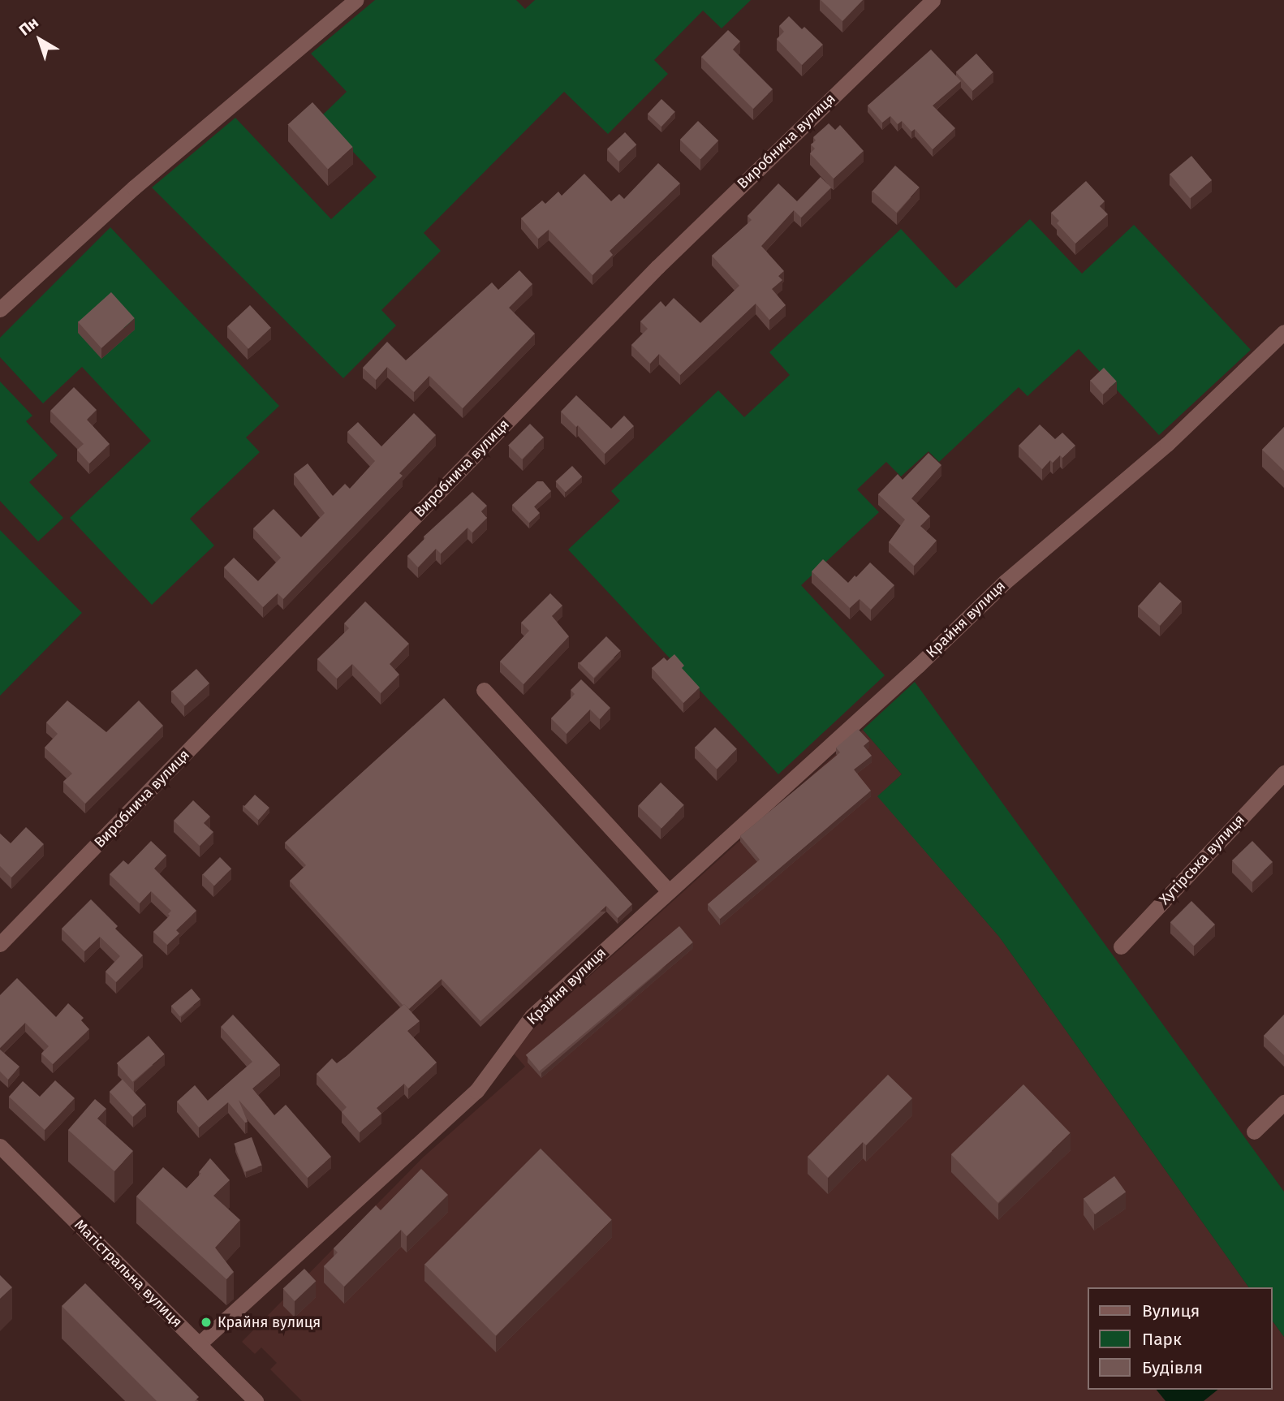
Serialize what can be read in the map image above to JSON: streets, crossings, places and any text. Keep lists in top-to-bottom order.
{
  "streets": {
    "street": [
      "Виробнича вулиця",
      "Крайня вулиця",
      "Хутірська вулиця",
      "Магістральна вулиця"
    ]
  },
  "crossings": [
    ["Крайня вулиця", "Магістральна вулиця"]
  ],
  "places": ["Крайня вулиця"],
  "legend": ["Вулиця", "Парк", "Будівля"],
  "north": "top left"
}
